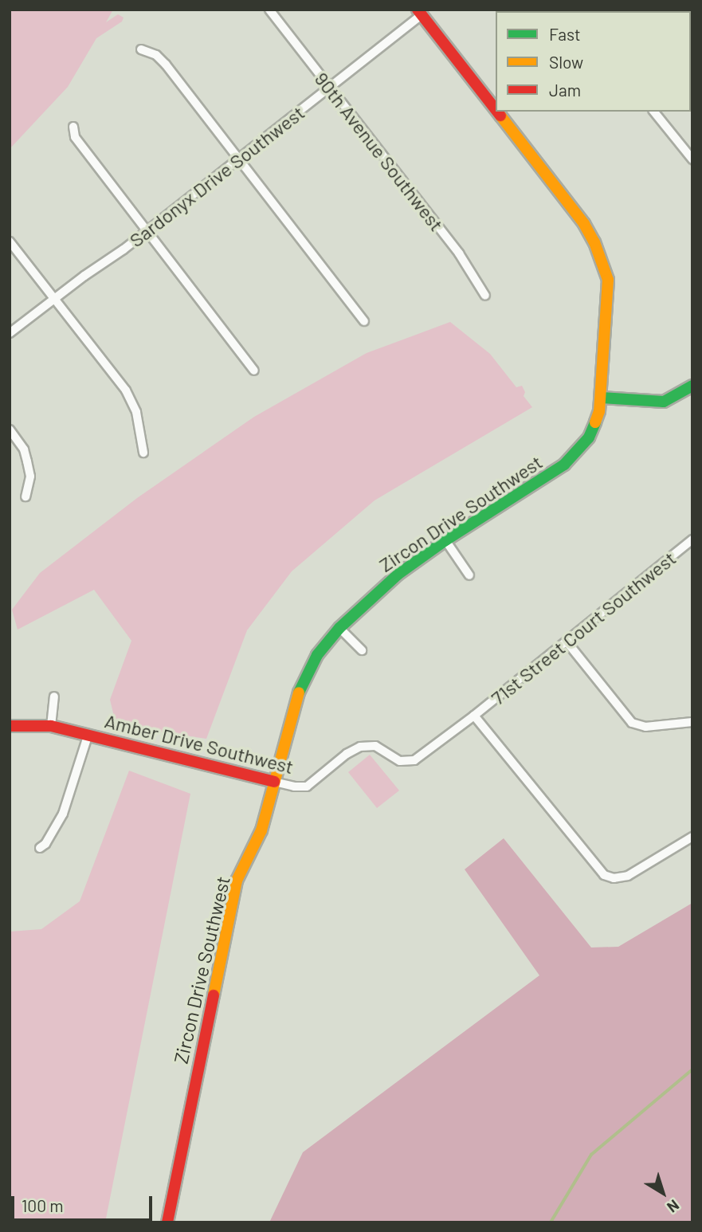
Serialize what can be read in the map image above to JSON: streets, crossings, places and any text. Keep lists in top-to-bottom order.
{
  "streets": {
    "street": [
      "90th Avenue Southwest",
      "Sardonyx Drive Southwest",
      "Zircon Drive Southwest",
      "71st Street Court Southwest",
      "Amber Drive Southwest"
    ]
  },
  "crossings": [
    ["90th Avenue Southwest", "Sardonyx Drive Southwest"],
    ["Sardonyx Drive Southwest", "Zircon Drive Southwest"],
    ["Zircon Drive Southwest", "Amber Drive Southwest"],
    ["71st Street Court Southwest", "Amber Drive Southwest"]
  ],
  "legend": ["Fast", "Slow", "Jam"],
  "scale_bar": "100 m",
  "north": "bottom right"
}
